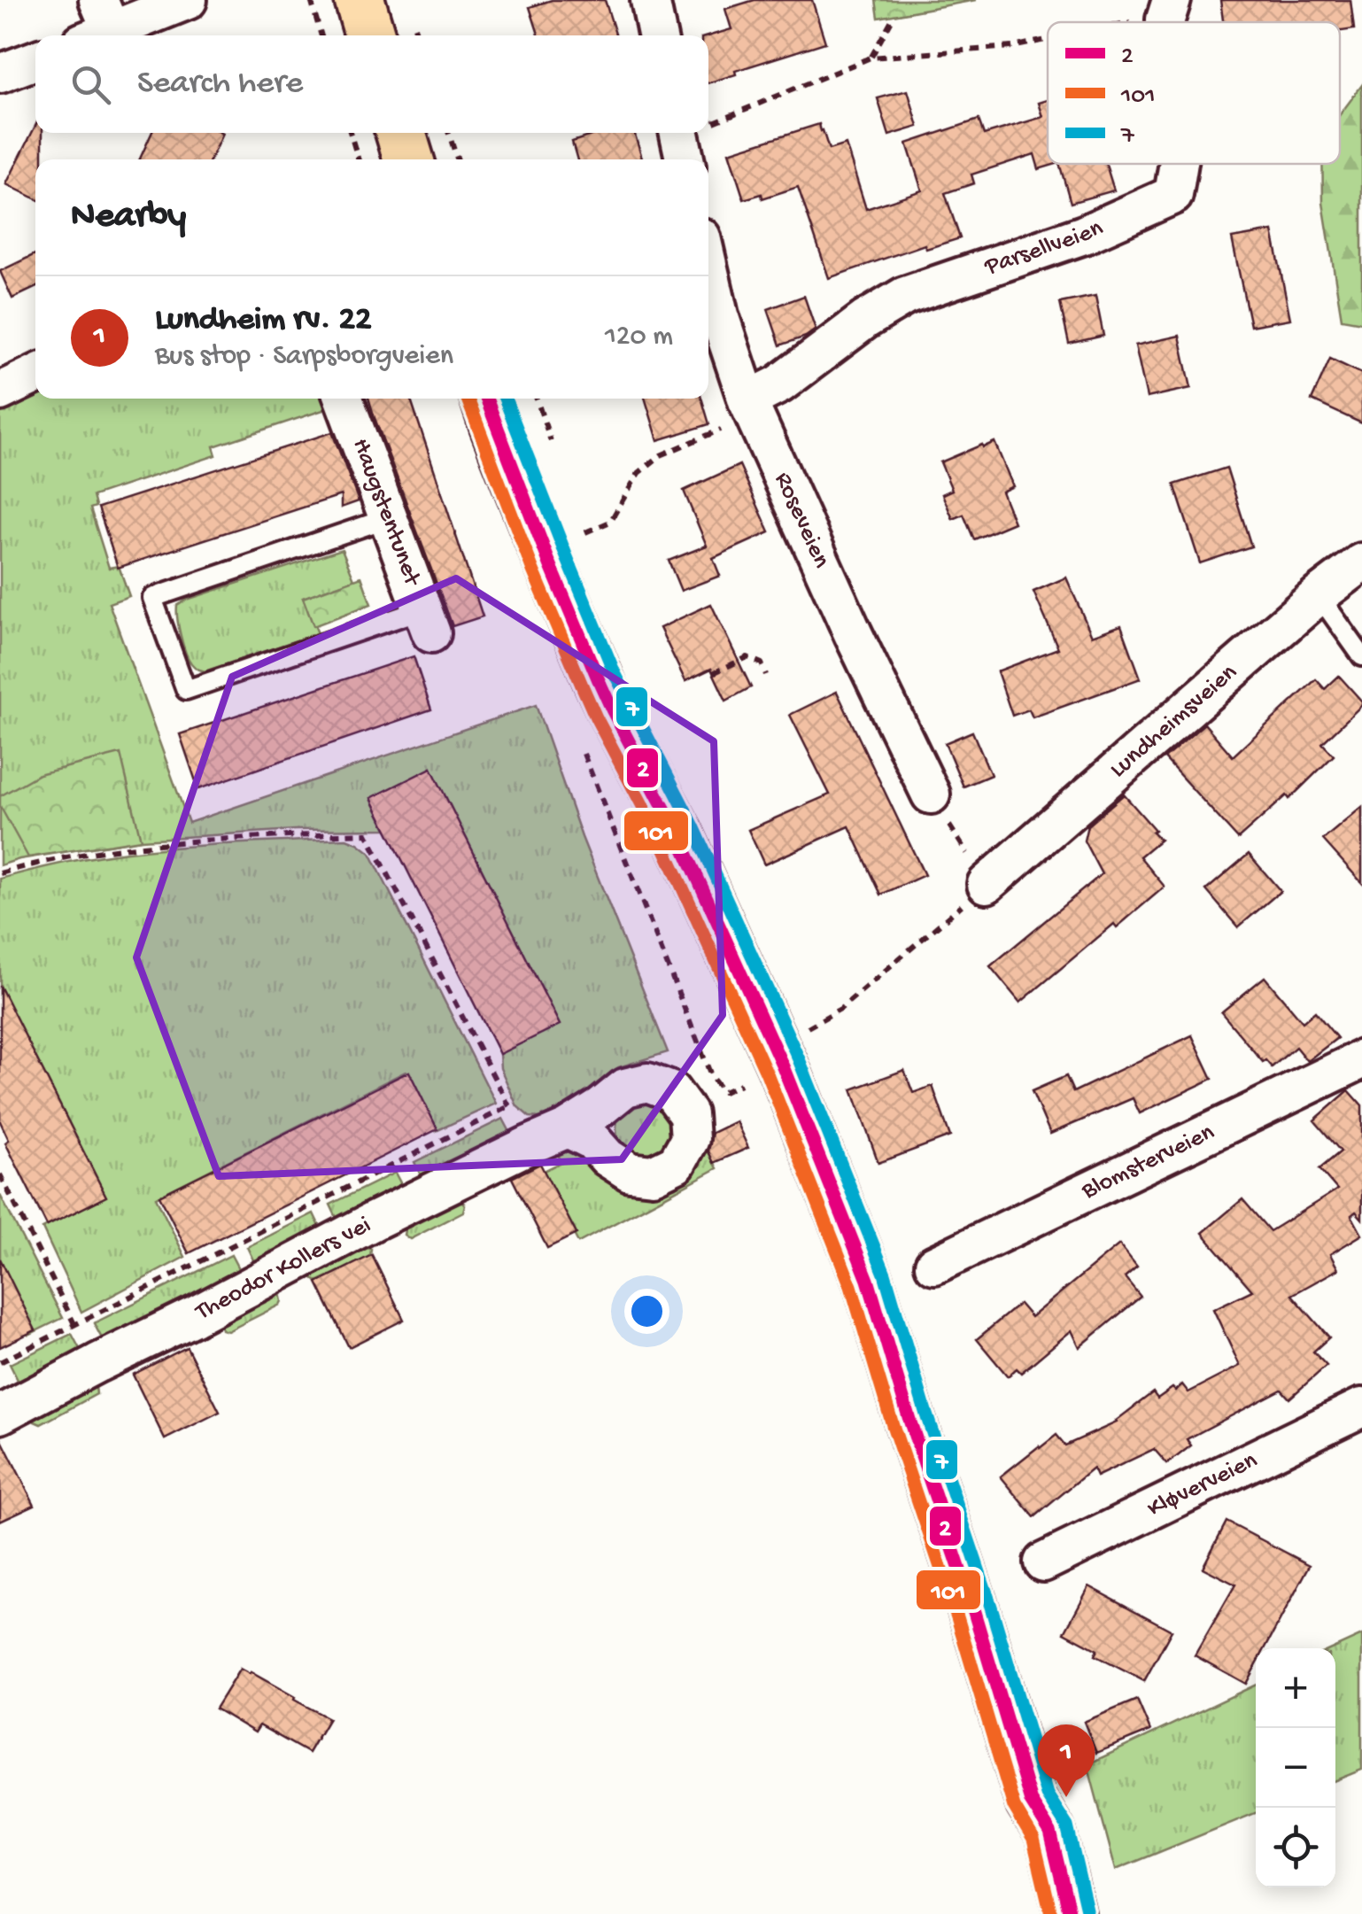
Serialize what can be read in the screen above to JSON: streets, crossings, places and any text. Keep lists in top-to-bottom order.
{
  "streets": {
    "street": [
      "Parsellveien",
      "Haugstentunet",
      "Roseveien",
      "Lundheimsveien",
      "Blomsterveien",
      "Theodor Kollers vei",
      "Kløverveien"
    ]
  },
  "crossings": [
    ["Parsellveien", "Roseveien"]
  ],
  "lines": ["transit line 2", "transit line 101", "transit line 7"],
  "legend": ["2", "101", "7"],
  "page": {
    "search": "Search here",
    "heading": "Nearby",
    "list": [
      {
        "mark": "1",
        "name": "Lundheim rv. 22",
        "note": "Bus stop · Sarpsborgveien",
        "value": "120 m"
      }
    ],
    "map_buttons": ["+", "−"],
    "pins": "1"
  }
}
